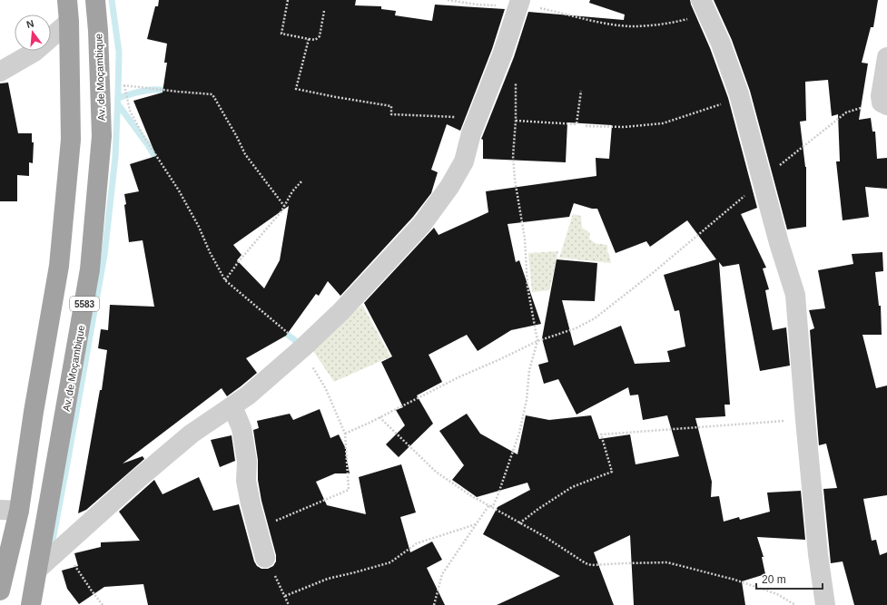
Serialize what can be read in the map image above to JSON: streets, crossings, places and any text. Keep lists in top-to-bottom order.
{
  "streets": {
    "highway": ["Av. de Moçambique", "5583"]
  },
  "scale_bar": "20 m",
  "north": "top"
}
